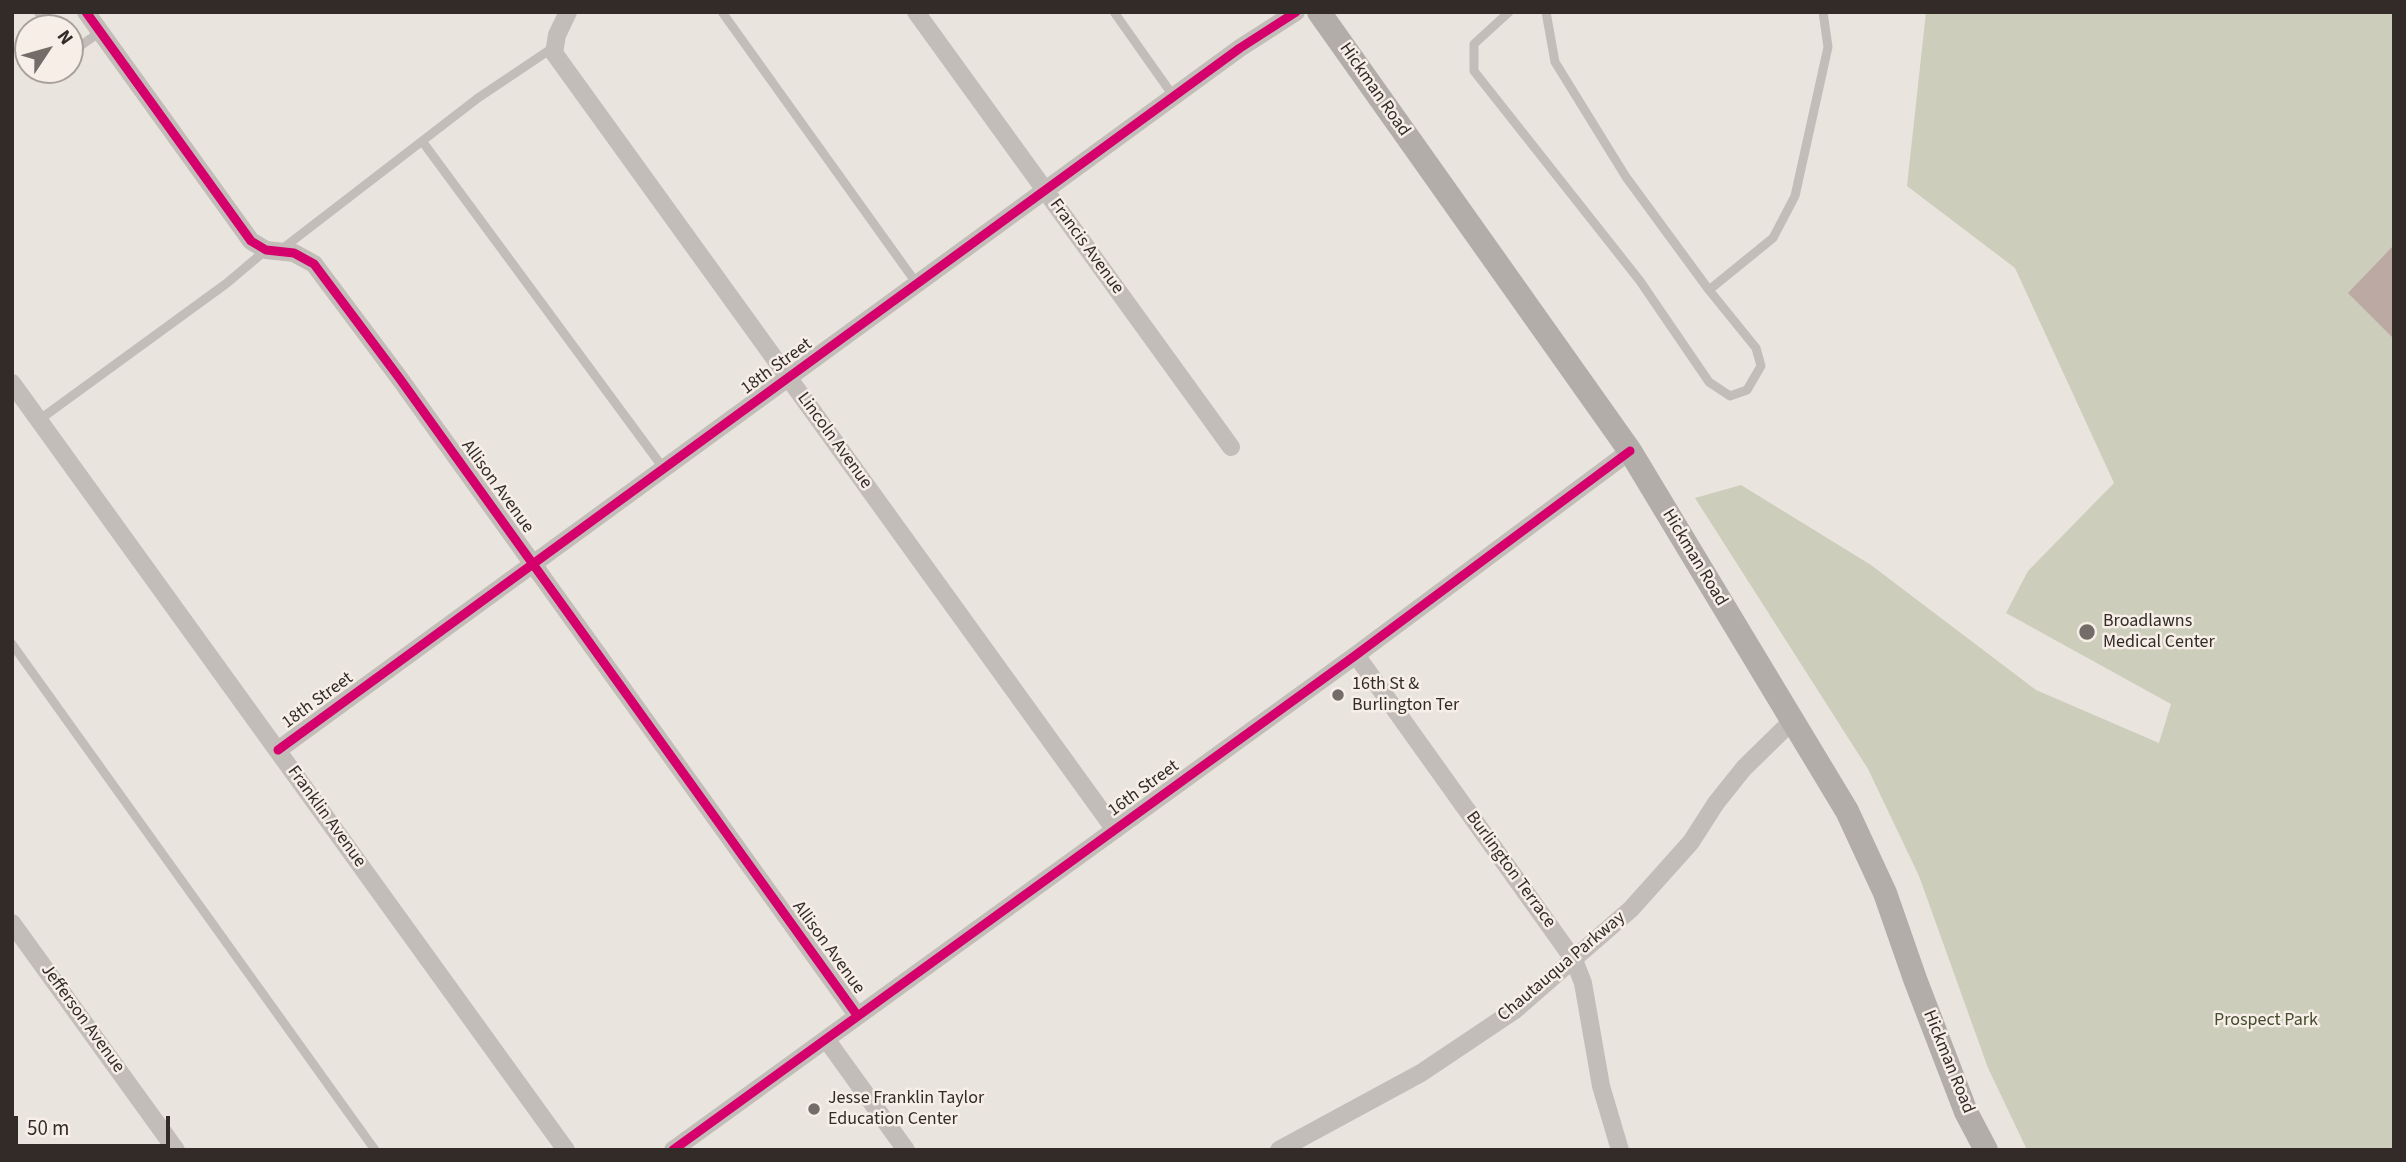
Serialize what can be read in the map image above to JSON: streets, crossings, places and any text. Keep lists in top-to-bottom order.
{
  "streets": {
    "main road": ["Hickman Road"],
    "street": [
      "Francis Avenue",
      "18th Street",
      "Lincoln Avenue",
      "Allison Avenue",
      "16th Street",
      "Franklin Avenue",
      "Burlington Terrace",
      "Chautauqua Parkway",
      "Jefferson Avenue"
    ]
  },
  "crossings": [
    ["Hickman Road", "16th Street"],
    ["Hickman Road", "Chautauqua Parkway"],
    ["Francis Avenue", "18th Street"],
    ["18th Street", "Lincoln Avenue"],
    ["18th Street", "Allison Avenue"],
    ["18th Street", "Franklin Avenue"],
    ["Lincoln Avenue", "16th Street"],
    ["Allison Avenue", "16th Street"],
    ["16th Street", "Burlington Terrace"],
    ["Burlington Terrace", "Chautauqua Parkway"]
  ],
  "parks": ["Prospect Park"],
  "places": ["Broadlawns Medical Center", "16th St & Burlington Ter", "Jesse Franklin Taylor Education Center"],
  "scale_bar": "50 m",
  "north": "top right"
}
